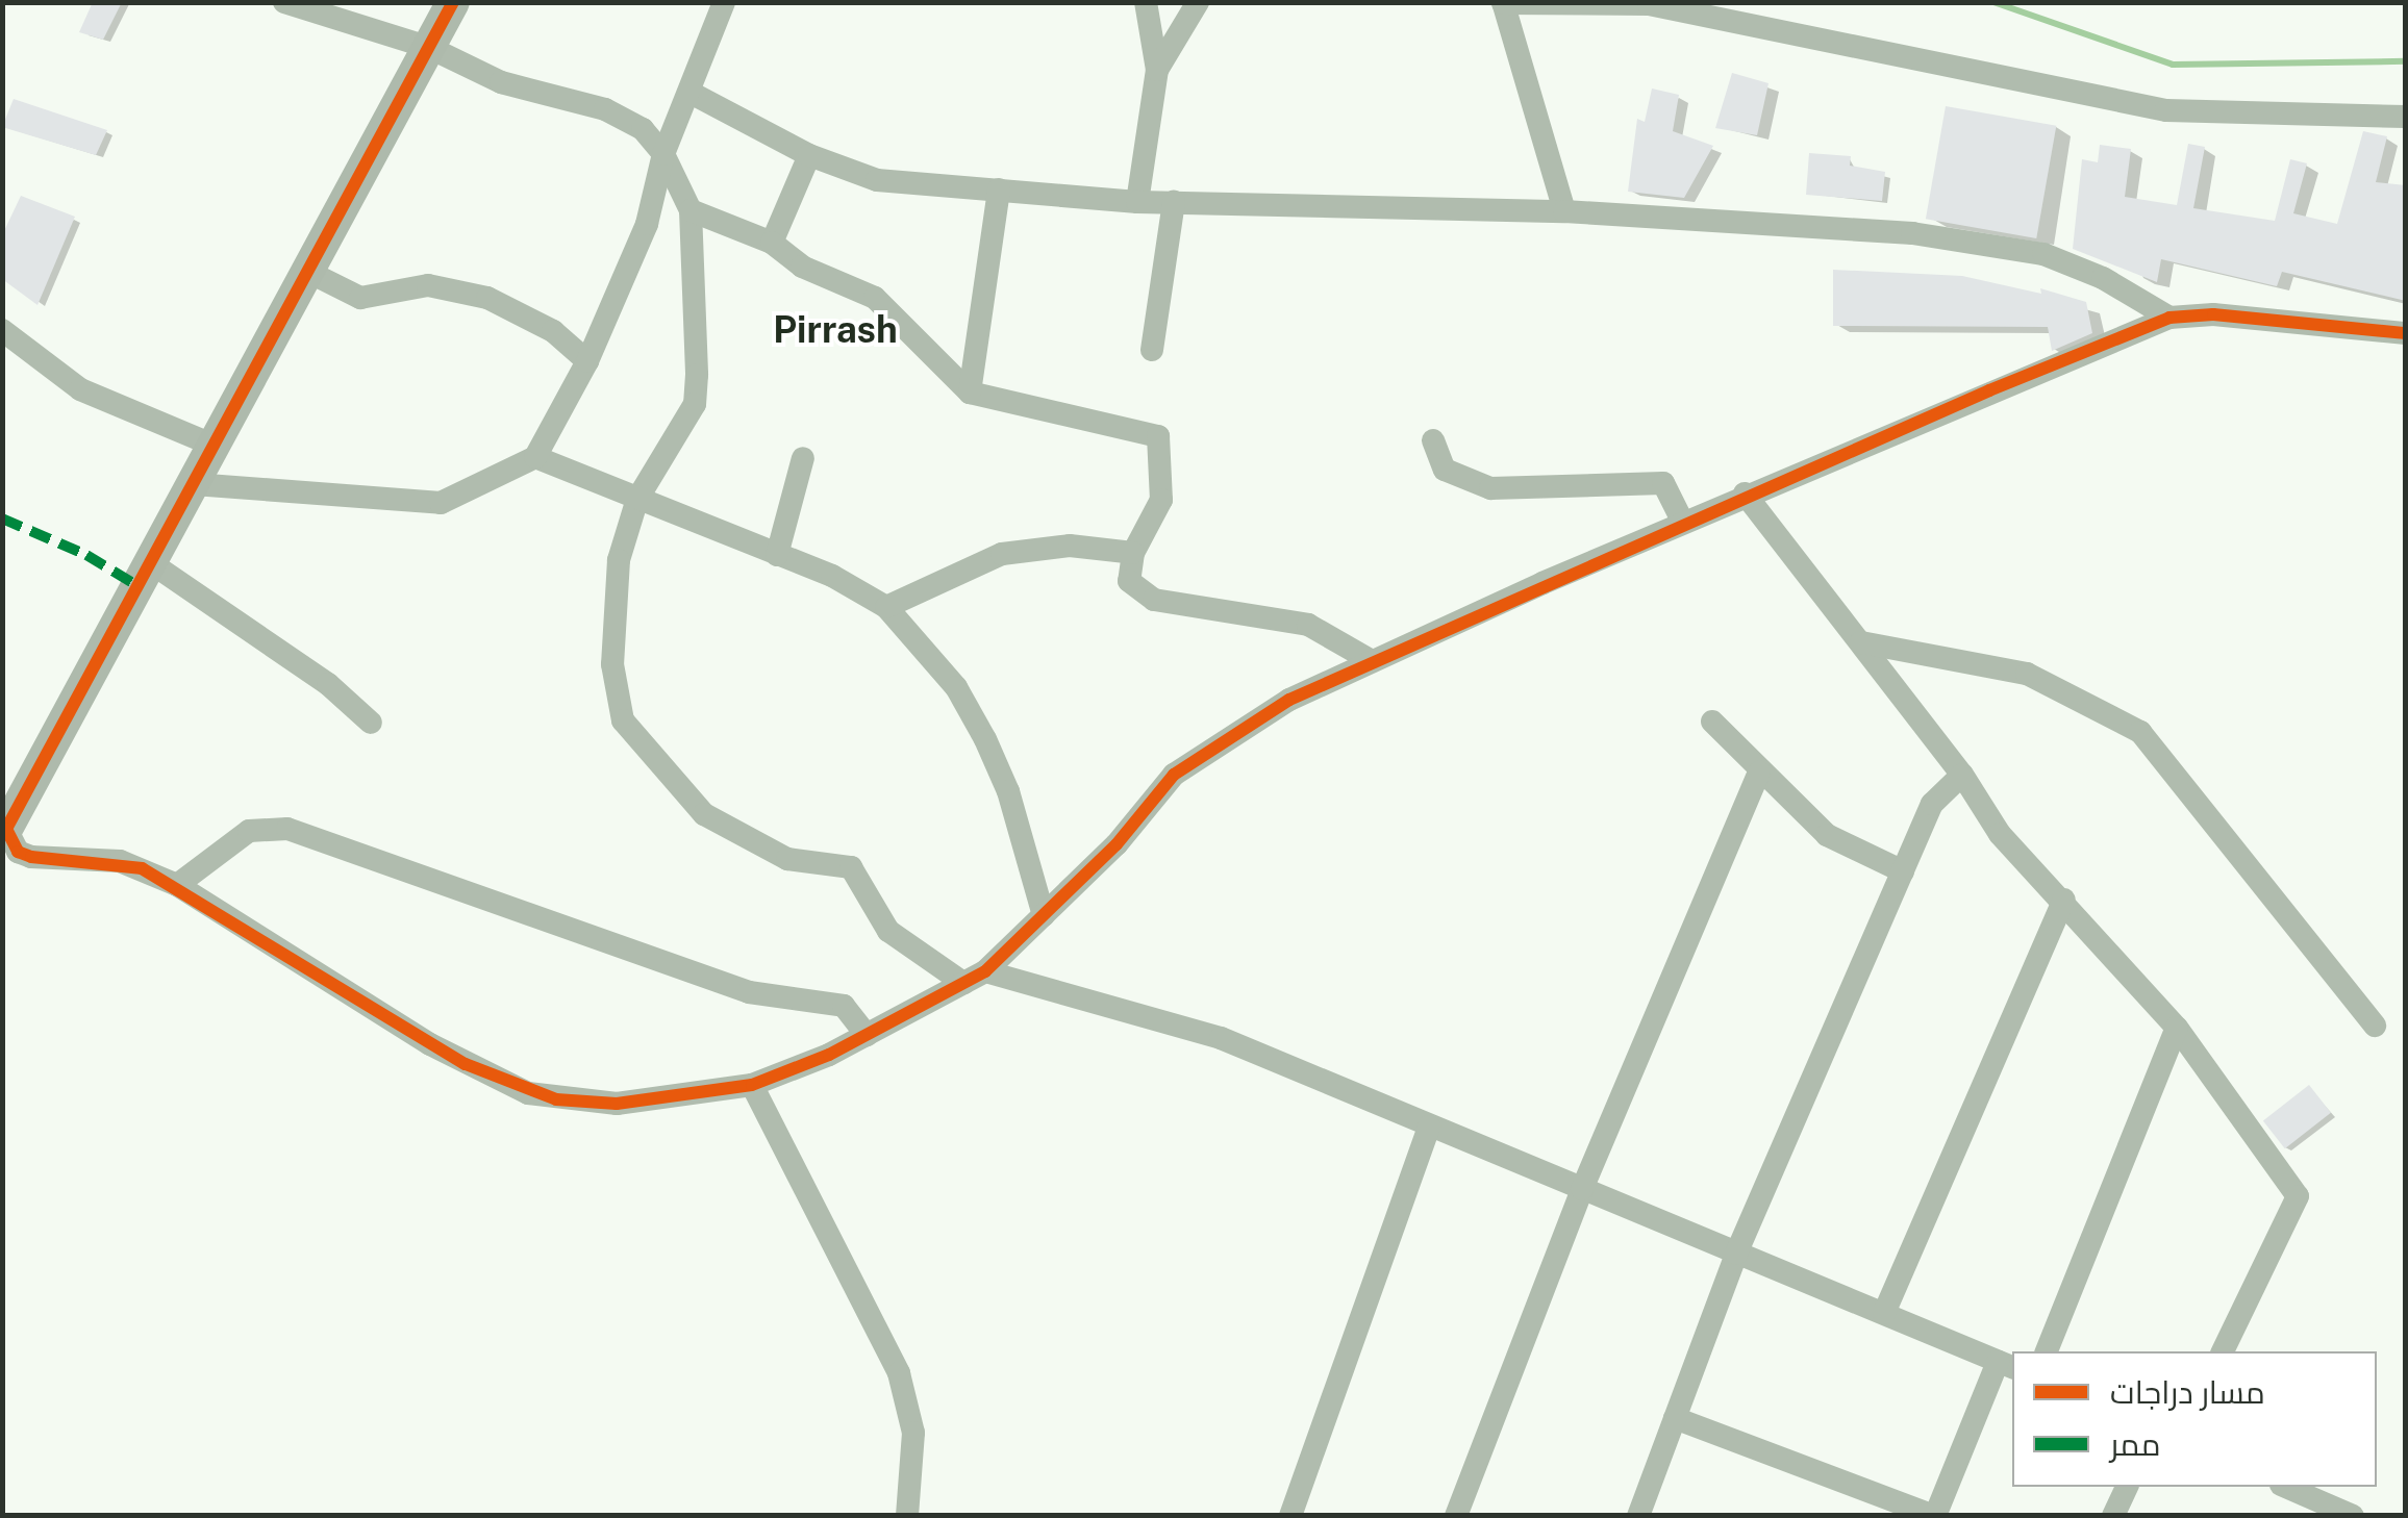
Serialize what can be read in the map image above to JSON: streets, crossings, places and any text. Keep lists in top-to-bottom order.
{
  "districts": ["Pirrash"],
  "legend": ["مسار دراجات", "ممر"]
}
